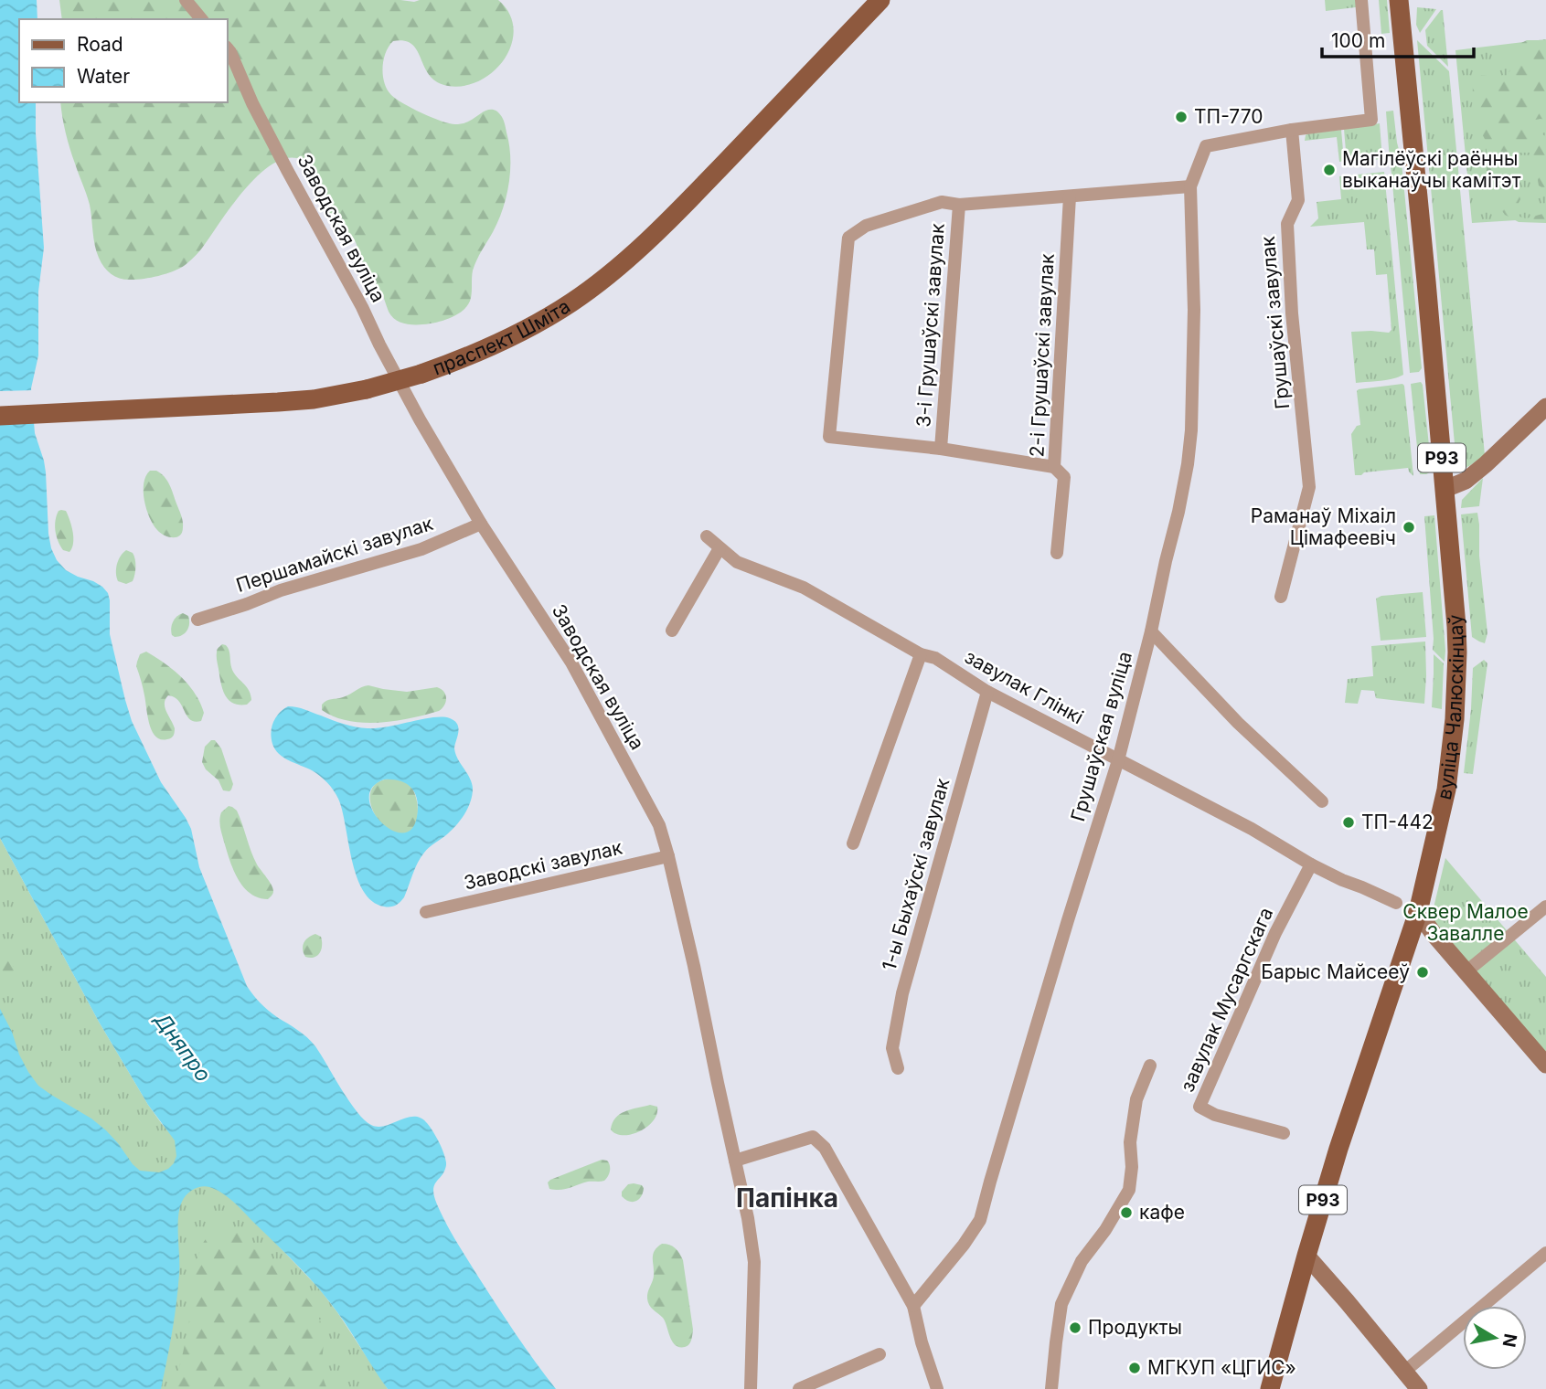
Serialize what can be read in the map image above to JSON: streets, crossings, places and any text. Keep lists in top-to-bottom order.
{
  "streets": {
    "main road": ["праспект Шміта", "Р93", "вуліца Чалюскінцаў"],
    "street": [
      "Заводская вуліца",
      "Грушаўскі завулак",
      "3-і Грушаўскі завулак",
      "2-і Грушаўскі завулак",
      "Першамайскі завулак",
      "завулак Глінкі",
      "Грушаўская вуліца",
      "Заводскі завулак",
      "1-ы Быхаўскі завулак",
      "завулак Мусаргскага"
    ]
  },
  "crossings": [
    ["Заводская вуліца", "Першамайскі завулак"],
    ["Заводская вуліца", "Заводскі завулак"],
    ["Грушаўскі завулак", "Грушаўская вуліца"],
    ["завулак Глінкі", "Грушаўская вуліца"],
    ["завулак Глінкі", "1-ы Быхаўскі завулак"],
    ["завулак Глінкі", "завулак Мусаргскага"]
  ],
  "districts": ["Папінка"],
  "water": ["Дняпро"],
  "parks": ["Сквер Малое Завалле"],
  "places": [
    "ТП-770",
    "Магілёўскі раённы выканаўчы камітэт",
    "Раманаў Міхаіл Цімафеевіч",
    "ТП-442",
    "Барыс Майсееў",
    "кафе",
    "Продукты",
    "МГКУП «ЦГИС»"
  ],
  "legend": ["Road", "Water"],
  "scale_bar": "100 m",
  "north": "right"
}
